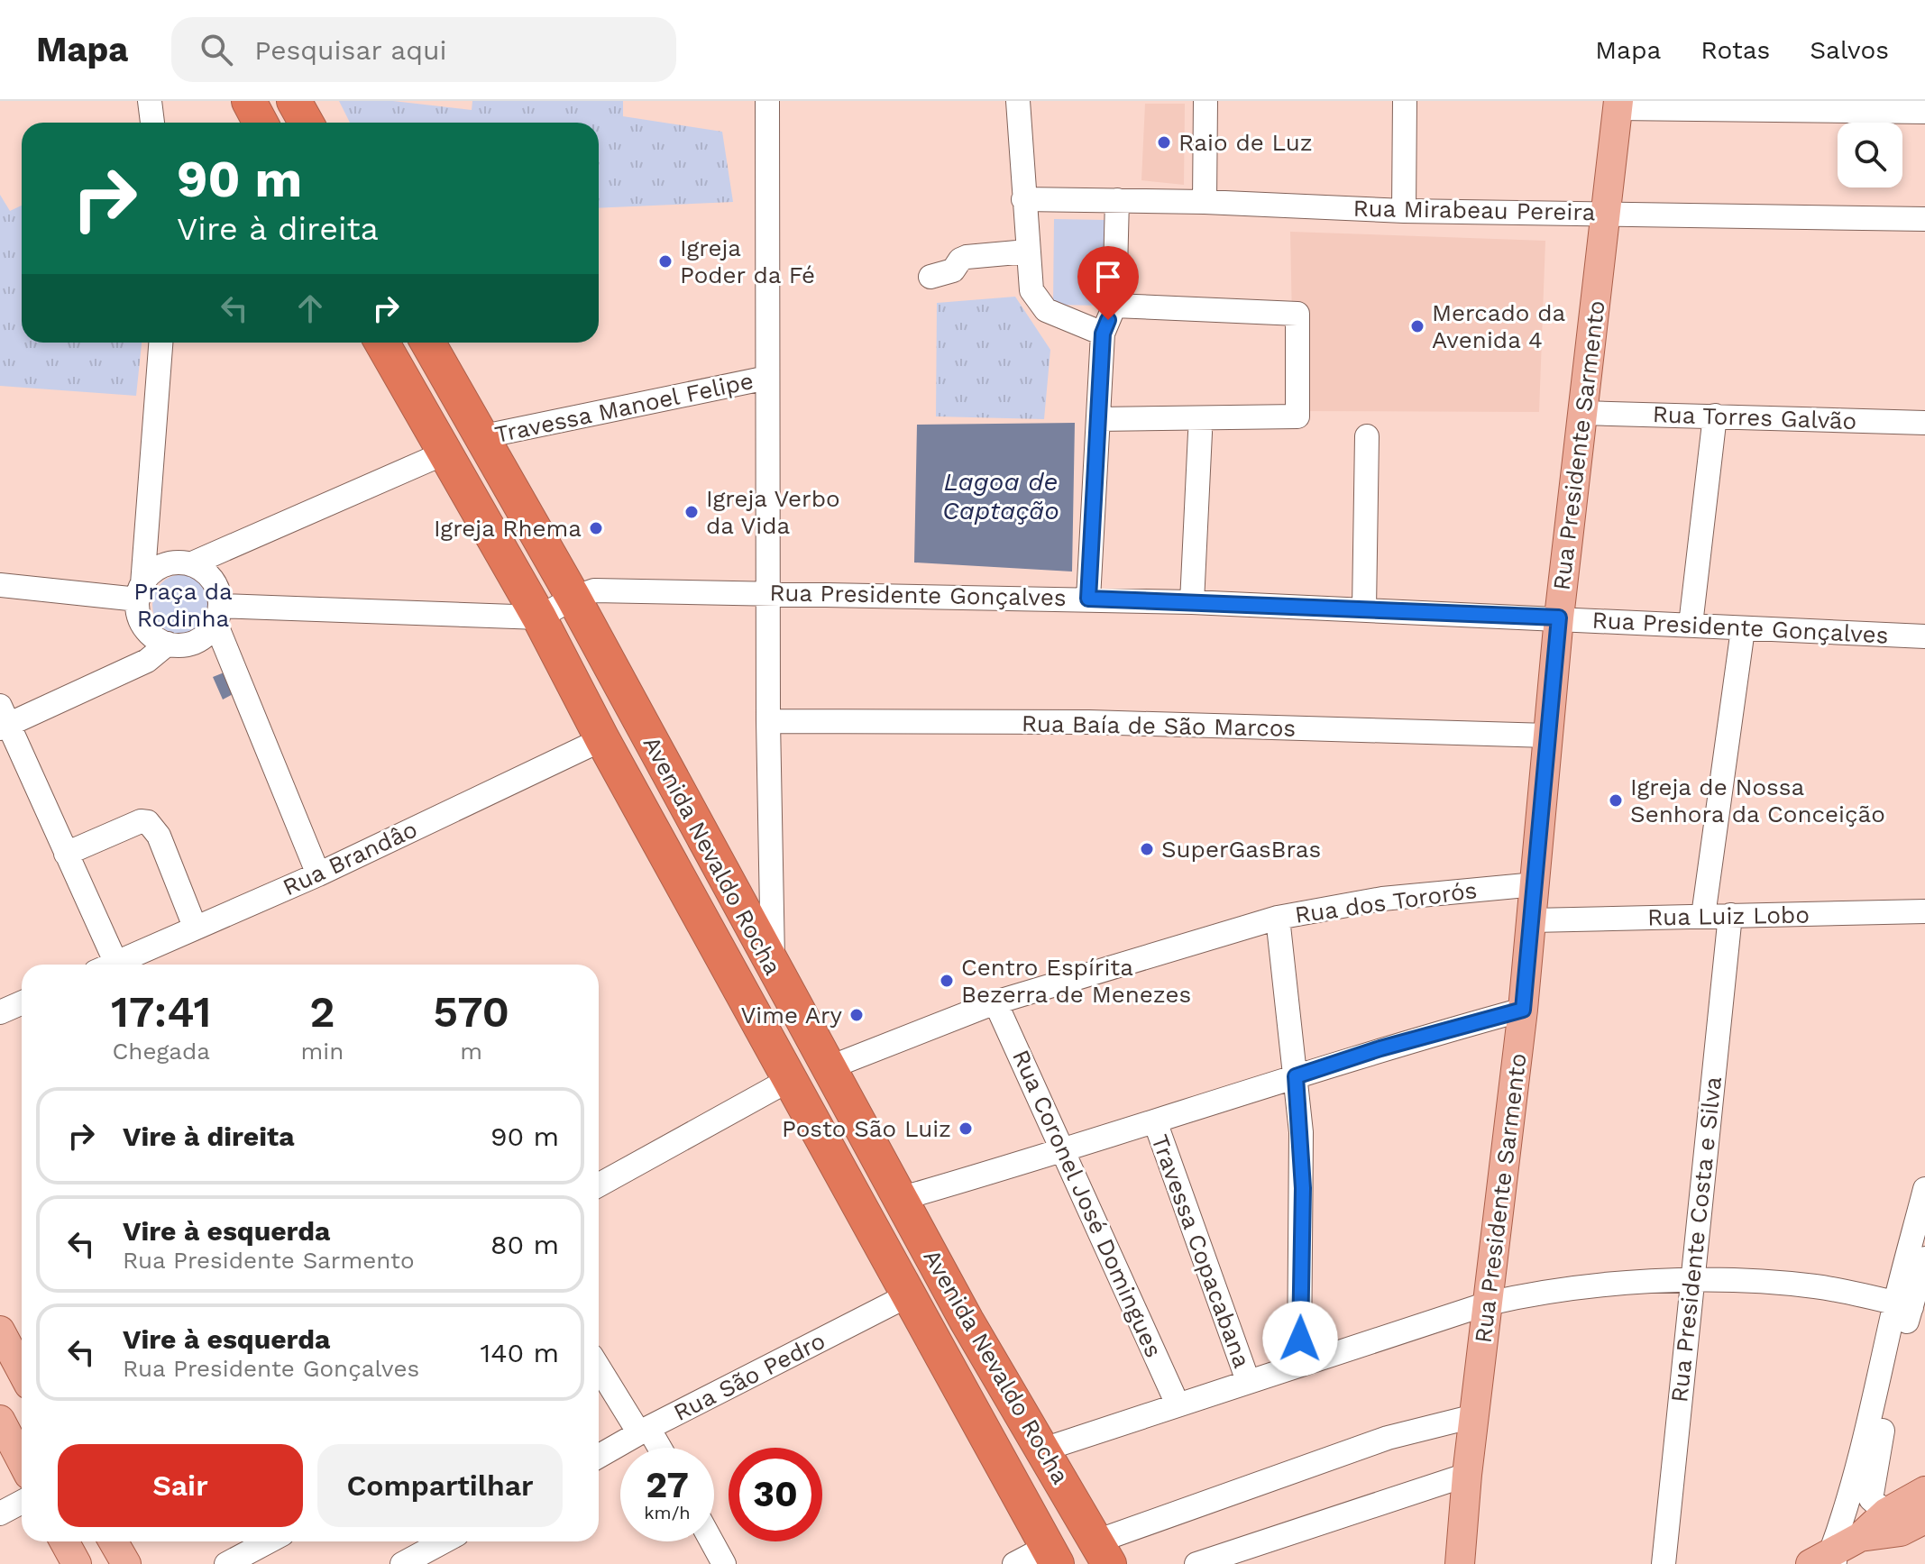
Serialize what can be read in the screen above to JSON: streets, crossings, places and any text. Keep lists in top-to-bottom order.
{
  "streets": {
    "highway": ["Avenida Nevaldo Rocha"],
    "main road": ["Rua Presidente Sarmento"],
    "street": [
      "Rua Mirabeau Pereira",
      "Travessa Manoel Felipe",
      "Rua Torres Galvão",
      "Rua Presidente Gonçalves",
      "Rua Baía de São Marcos",
      "Rua Brandâo",
      "Rua dos Tororós",
      "Rua Luiz Lobo",
      "Rua Coronel José Domingues",
      "Rua Presidente Costa e Silva",
      "Travessa Copacabana",
      "Rua São Pedro"
    ]
  },
  "crossings": [
    ["Rua Mirabeau Pereira", "Rua Presidente Sarmento"],
    ["Travessa Manoel Felipe", "Avenida Nevaldo Rocha"],
    ["Rua Torres Galvão", "Rua Presidente Sarmento"],
    ["Rua Presidente Sarmento", "Rua Presidente Gonçalves"],
    ["Rua Presidente Sarmento", "Rua Baía de São Marcos"],
    ["Rua Presidente Sarmento", "Rua dos Tororós"],
    ["Rua Presidente Sarmento", "Rua Luiz Lobo"],
    ["Rua Presidente Gonçalves", "Avenida Nevaldo Rocha"],
    ["Avenida Nevaldo Rocha", "Rua Brandâo"],
    ["Avenida Nevaldo Rocha", "Rua dos Tororós"],
    ["Avenida Nevaldo Rocha", "Rua São Pedro"],
    ["Rua dos Tororós", "Rua Coronel José Domingues"],
    ["Rua Luiz Lobo", "Rua Presidente Costa e Silva"]
  ],
  "water": ["Lagoa de Captação"],
  "parks": ["Praça da Rodinha"],
  "places": [
    "Raio de Luz",
    "Igreja Poder da Fé",
    "Mercado da Avenida 4",
    "Igreja Verbo da Vida",
    "Igreja Rhema",
    "Igreja de Nossa Senhora da Conceição",
    "SuperGasBras",
    "Centro Espírita Bezerra de Menezes",
    "Vime Ary",
    "Posto São Luiz"
  ],
  "page": {
    "header": "Mapa",
    "search": "Pesquisar aqui",
    "nav": ["Mapa", "Rotas", "Salvos"],
    "turn": ["90 m", "Vire à direita"],
    "eta": [
      "17:41",
      "Chegada",
      "2",
      "min",
      "570",
      "m"
    ],
    "list": [
      {
        "name": "Vire à direita",
        "value": "90 m"
      },
      {
        "name": "Vire à esquerda",
        "note": "Rua Presidente Sarmento",
        "value": "80 m"
      },
      {
        "name": "Vire à esquerda",
        "note": "Rua Presidente Gonçalves",
        "value": "140 m"
      }
    ],
    "buttons": ["Sair", "Compartilhar"],
    "speed": "27 km/h",
    "limit": "30"
  }
}
